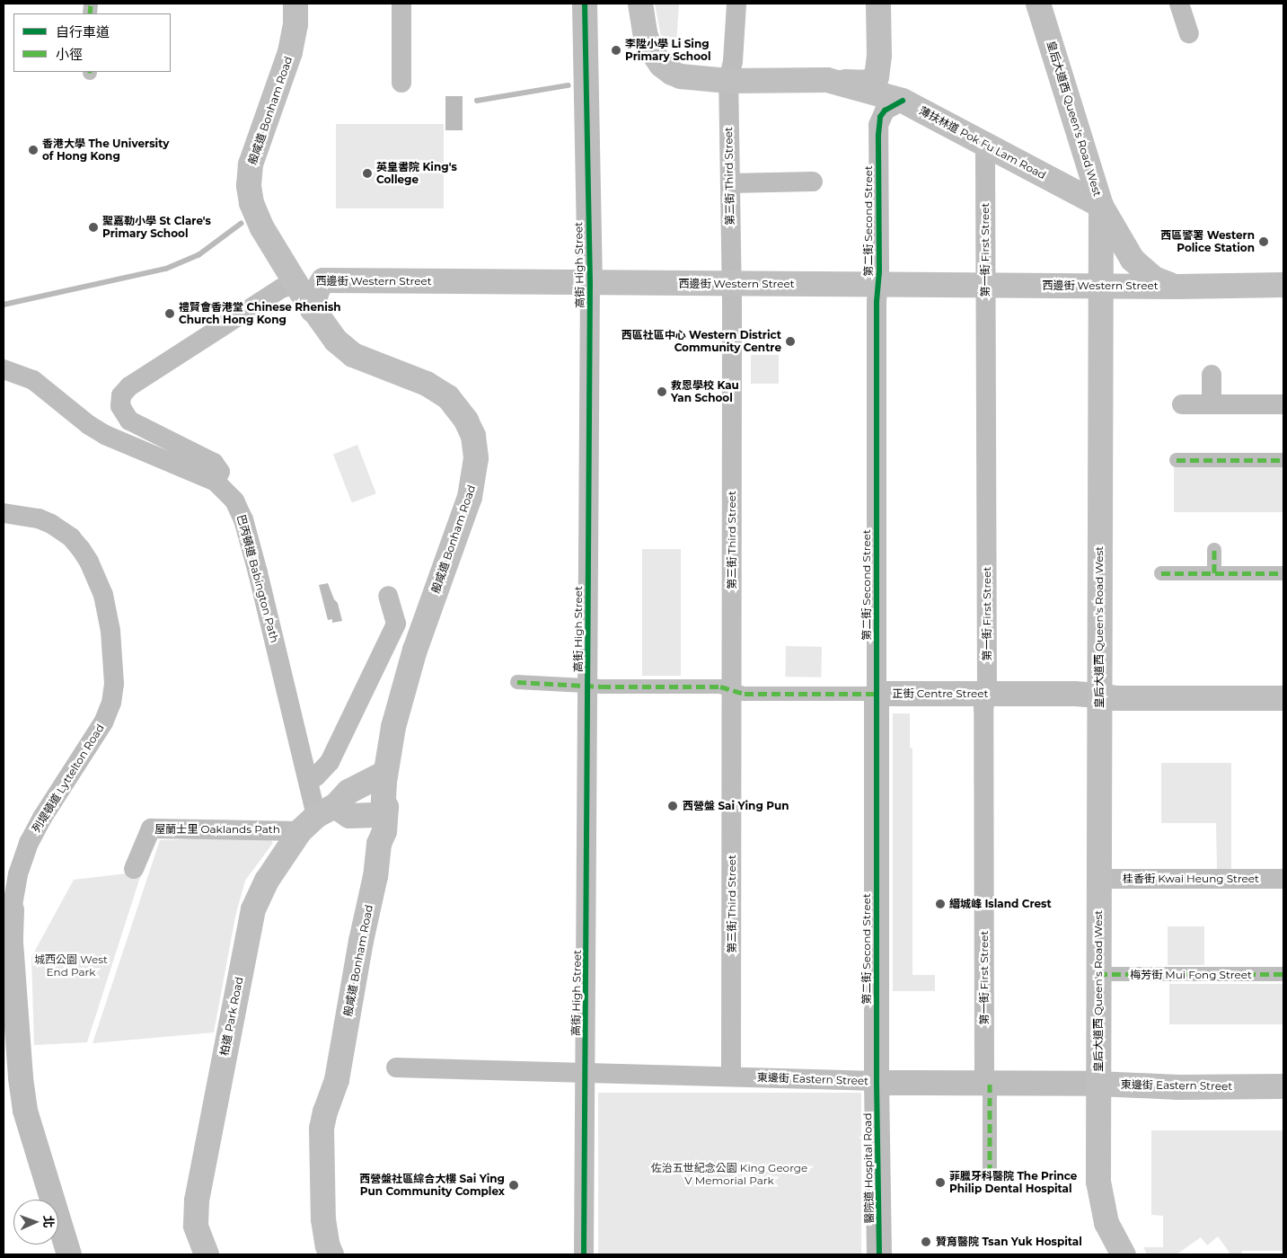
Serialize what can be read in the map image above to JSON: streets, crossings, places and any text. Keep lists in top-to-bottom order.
{
  "streets": {
    "main road": [
      "般咸道 Bonham Road",
      "皇后大道西 Queen's Road West",
      "薄扶林道 Pok Fu Lam Road",
      "西邊街 Western Street",
      "正街 Centre Street",
      "柏道 Park Road",
      "東邊街 Eastern Street"
    ],
    "street": [
      "第三街 Third Street",
      "第二街 Second Street",
      "第一街 First Street",
      "高街 High Street",
      "巴丙頓道 Babington Path",
      "列堤頓道 Lyttelton Road",
      "屋蘭士里 Oaklands Path",
      "桂香街 Kwai Heung Street",
      "梅芳街 Mui Fong Street",
      "醫院道 Hospital Road"
    ]
  },
  "crossings": [
    ["般咸道 Bonham Road", "西邊街 Western Street"],
    ["般咸道 Bonham Road", "柏道 Park Road"],
    ["皇后大道西 Queen's Road West", "薄扶林道 Pok Fu Lam Road"],
    ["皇后大道西 Queen's Road West", "西邊街 Western Street"],
    ["皇后大道西 Queen's Road West", "正街 Centre Street"],
    ["皇后大道西 Queen's Road West", "桂香街 Kwai Heung Street"],
    ["皇后大道西 Queen's Road West", "梅芳街 Mui Fong Street"],
    ["皇后大道西 Queen's Road West", "東邊街 Eastern Street"],
    ["薄扶林道 Pok Fu Lam Road", "第三街 Third Street"],
    ["薄扶林道 Pok Fu Lam Road", "第二街 Second Street"],
    ["薄扶林道 Pok Fu Lam Road", "第一街 First Street"],
    ["薄扶林道 Pok Fu Lam Road", "西邊街 Western Street"],
    ["第三街 Third Street", "西邊街 Western Street"],
    ["第三街 Third Street", "正街 Centre Street"],
    ["第三街 Third Street", "東邊街 Eastern Street"],
    ["第二街 Second Street", "西邊街 Western Street"],
    ["第二街 Second Street", "正街 Centre Street"],
    ["第二街 Second Street", "東邊街 Eastern Street"],
    ["第二街 Second Street", "醫院道 Hospital Road"],
    ["第一街 First Street", "西邊街 Western Street"],
    ["第一街 First Street", "正街 Centre Street"],
    ["第一街 First Street", "東邊街 Eastern Street"],
    ["高街 High Street", "西邊街 Western Street"],
    ["高街 High Street", "正街 Centre Street"],
    ["高街 High Street", "東邊街 Eastern Street"],
    ["巴丙頓道 Babington Path", "屋蘭士里 Oaklands Path"],
    ["巴丙頓道 Babington Path", "柏道 Park Road"],
    ["屋蘭士里 Oaklands Path", "柏道 Park Road"],
    ["東邊街 Eastern Street", "醫院道 Hospital Road"]
  ],
  "parks": ["城西公園 West End Park", "佐治五世紀念公園 King George V Memorial Park"],
  "places": [
    "李陞小學 Li Sing Primary School",
    "香港大學 The University of Hong Kong",
    "英皇書院 King's College",
    "聖嘉勒小學 St Clare's Primary School",
    "西區警署 Western Police Station",
    "禮賢會香港堂 Chinese Rhenish Church Hong Kong",
    "西區社區中心 Western District Community Centre",
    "救恩學校 Kau Yan School",
    "西營盤 Sai Ying Pun",
    "縉城峰 Island Crest",
    "菲臘牙科醫院 The Prince Philip Dental Hospital",
    "西營盤社區綜合大樓 Sai Ying Pun Community Complex",
    "贊育醫院 Tsan Yuk Hospital"
  ],
  "legend": ["自行車道", "小徑"],
  "north": "right"
}
